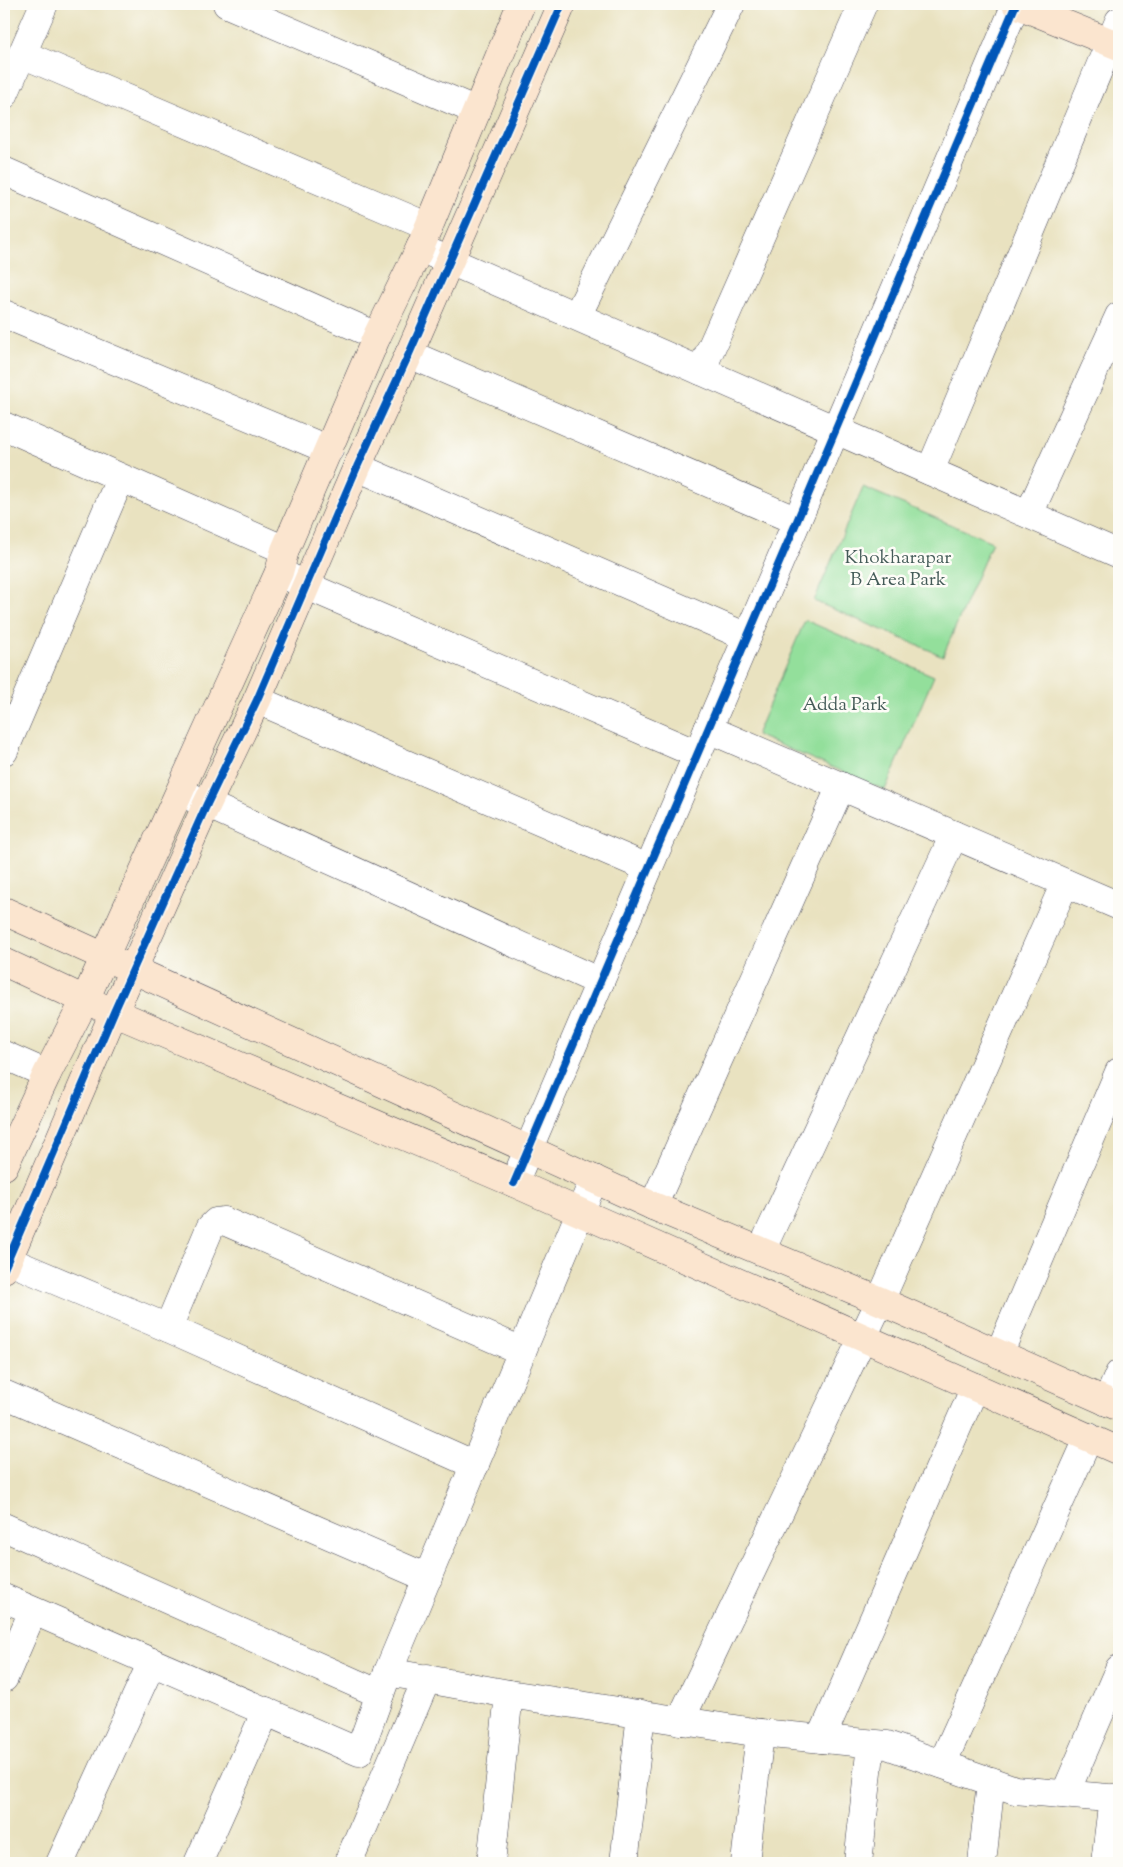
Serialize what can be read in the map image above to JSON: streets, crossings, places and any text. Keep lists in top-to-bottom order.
{
  "parks": ["Khokharapar B Area Park", "Adda Park"]
}
